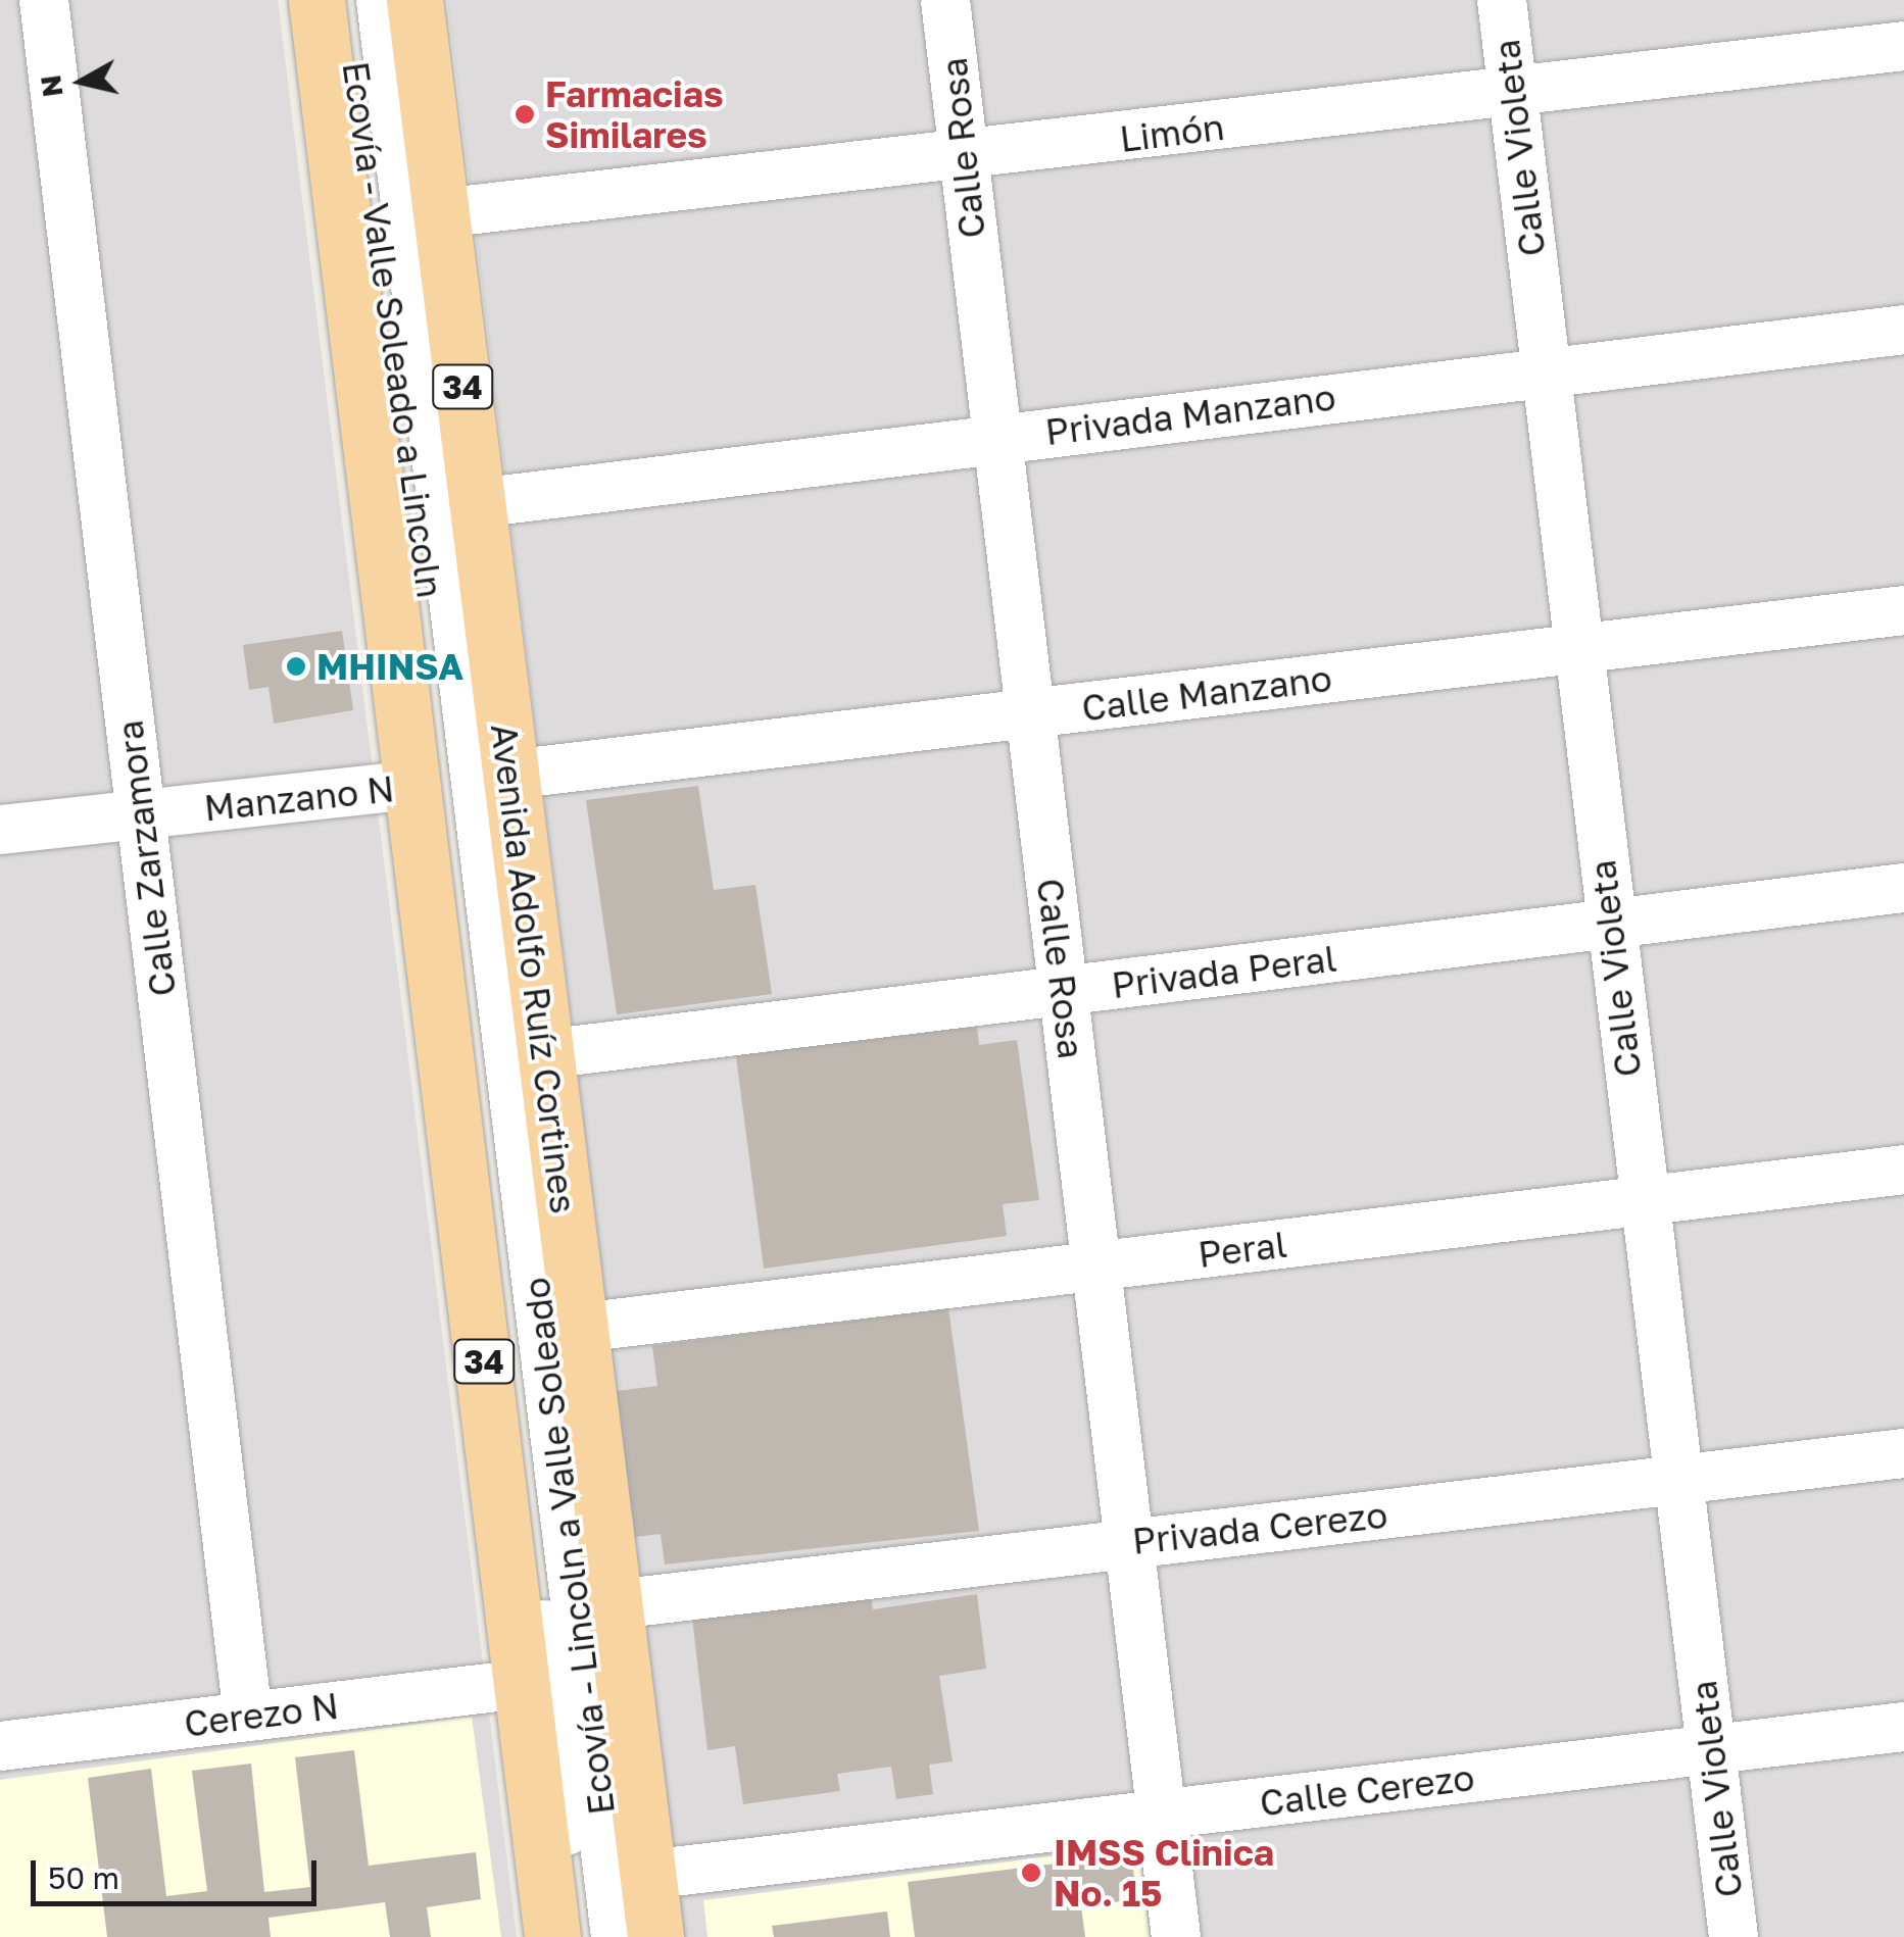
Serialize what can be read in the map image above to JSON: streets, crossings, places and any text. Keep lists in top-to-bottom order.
{
  "streets": {
    "main road": ["34", "Avenida Adolfo Ruíz Cortines"],
    "street": [
      "Limón",
      "Calle Rosa",
      "Calle Violeta",
      "Ecovía - Valle Soleado a Lincoln",
      "Privada Manzano",
      "Calle Manzano",
      "Manzano N",
      "Calle Zarzamora",
      "Privada Peral",
      "Peral",
      "Privada Cerezo",
      "Ecovía - Lincoln a Valle Soleado",
      "Cerezo N",
      "Calle Cerezo"
    ]
  },
  "crossings": [
    ["Limón", "Calle Rosa"],
    ["Limón", "Calle Violeta"],
    ["Limón", "Avenida Adolfo Ruíz Cortines"],
    ["Calle Rosa", "Privada Manzano"],
    ["Calle Rosa", "Calle Manzano"],
    ["Calle Rosa", "Privada Peral"],
    ["Calle Rosa", "Peral"],
    ["Calle Rosa", "Privada Cerezo"],
    ["Calle Rosa", "Calle Cerezo"],
    ["Calle Violeta", "Privada Manzano"],
    ["Calle Violeta", "Calle Manzano"],
    ["Calle Violeta", "Privada Peral"],
    ["Calle Violeta", "Peral"],
    ["Calle Violeta", "Privada Cerezo"],
    ["Calle Violeta", "Calle Cerezo"],
    ["34", "Manzano N"],
    ["34", "Cerezo N"],
    ["Privada Manzano", "Avenida Adolfo Ruíz Cortines"],
    ["Calle Manzano", "Avenida Adolfo Ruíz Cortines"],
    ["Manzano N", "Calle Zarzamora"],
    ["Calle Zarzamora", "Cerezo N"],
    ["Avenida Adolfo Ruíz Cortines", "Privada Peral"],
    ["Avenida Adolfo Ruíz Cortines", "Peral"],
    ["Avenida Adolfo Ruíz Cortines", "Privada Cerezo"],
    ["Avenida Adolfo Ruíz Cortines", "Calle Cerezo"]
  ],
  "places": ["Farmacias Similares", "MHINSA", "IMSS Clinica No. 15"],
  "scale_bar": "50 m",
  "north": "left"
}
